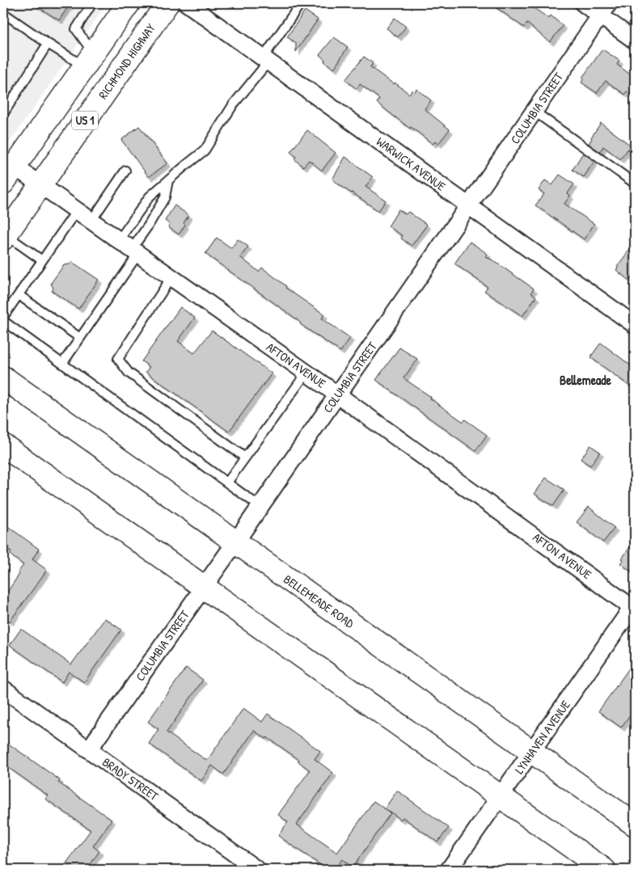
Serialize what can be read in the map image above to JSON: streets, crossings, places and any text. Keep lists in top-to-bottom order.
{
  "streets": {
    "main road": ["RICHMOND HIGHWAY", "US 1", "BELLEMEADE ROAD"],
    "street": [
      "COLUMBIA STREET",
      "WARWICK AVENUE",
      "AFTON AVENUE",
      "LYNHAVEN AVENUE",
      "BRADY STREET"
    ]
  },
  "crossings": [
    ["RICHMOND HIGHWAY", "AFTON AVENUE"],
    ["COLUMBIA STREET", "WARWICK AVENUE"],
    ["COLUMBIA STREET", "AFTON AVENUE"],
    ["COLUMBIA STREET", "BELLEMEADE ROAD"],
    ["COLUMBIA STREET", "BRADY STREET"],
    ["US 1", "AFTON AVENUE"],
    ["AFTON AVENUE", "LYNHAVEN AVENUE"],
    ["BELLEMEADE ROAD", "LYNHAVEN AVENUE"]
  ],
  "districts": ["Bellemeade"]
}
